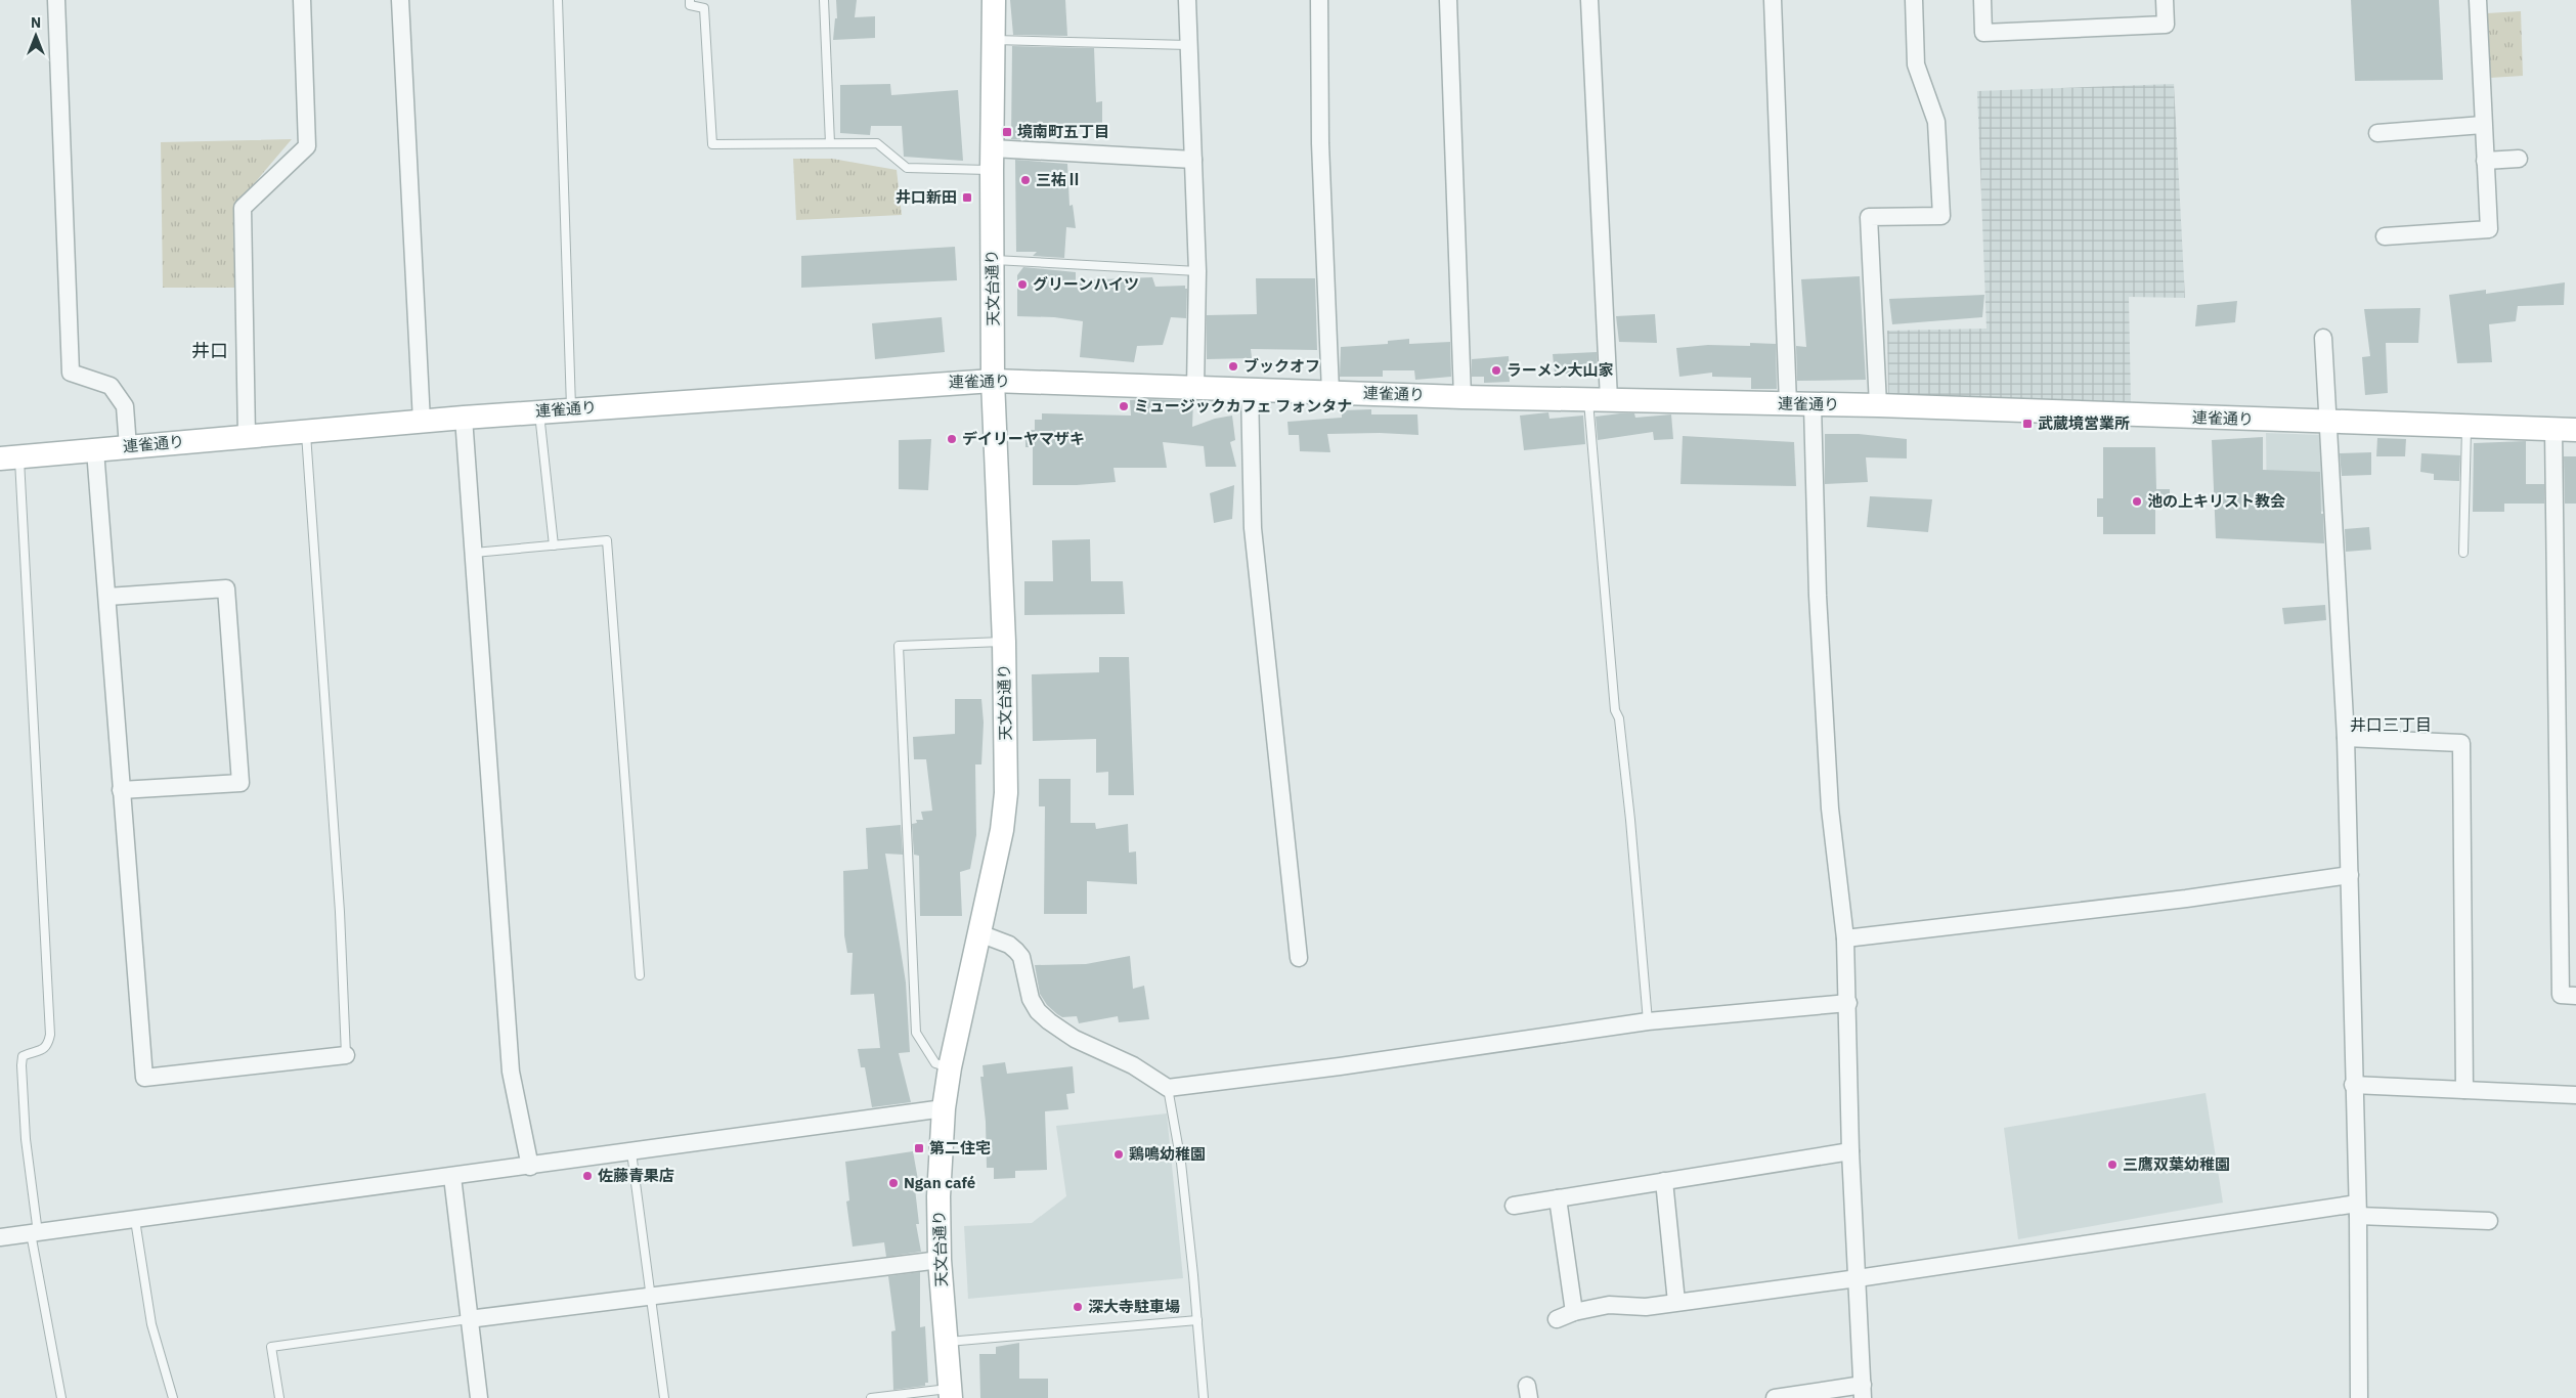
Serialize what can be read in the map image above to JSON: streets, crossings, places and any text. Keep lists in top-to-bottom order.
{
  "streets": {
    "main road": ["天文台通り", "連雀通り"]
  },
  "crossings": [
    ["天文台通り", "連雀通り"]
  ],
  "districts": ["井口", "井口三丁目"],
  "places": {
    "transit": [
      "境南町五丁目",
      "井口新田",
      "武蔵境営業所",
      "第二住宅"
    ],
    "other": [
      "三祐Ⅱ",
      "グリーンハイツ",
      "ブックオフ",
      "ラーメン大山家",
      "ミュージックカフェ フォンタナ",
      "デイリーヤマザキ",
      "池の上キリスト教会",
      "鶏鳴幼稚園",
      "三鷹双葉幼稚園",
      "佐藤青果店",
      "Ngan café",
      "深大寺駐車場"
    ]
  },
  "north": "top"
}
